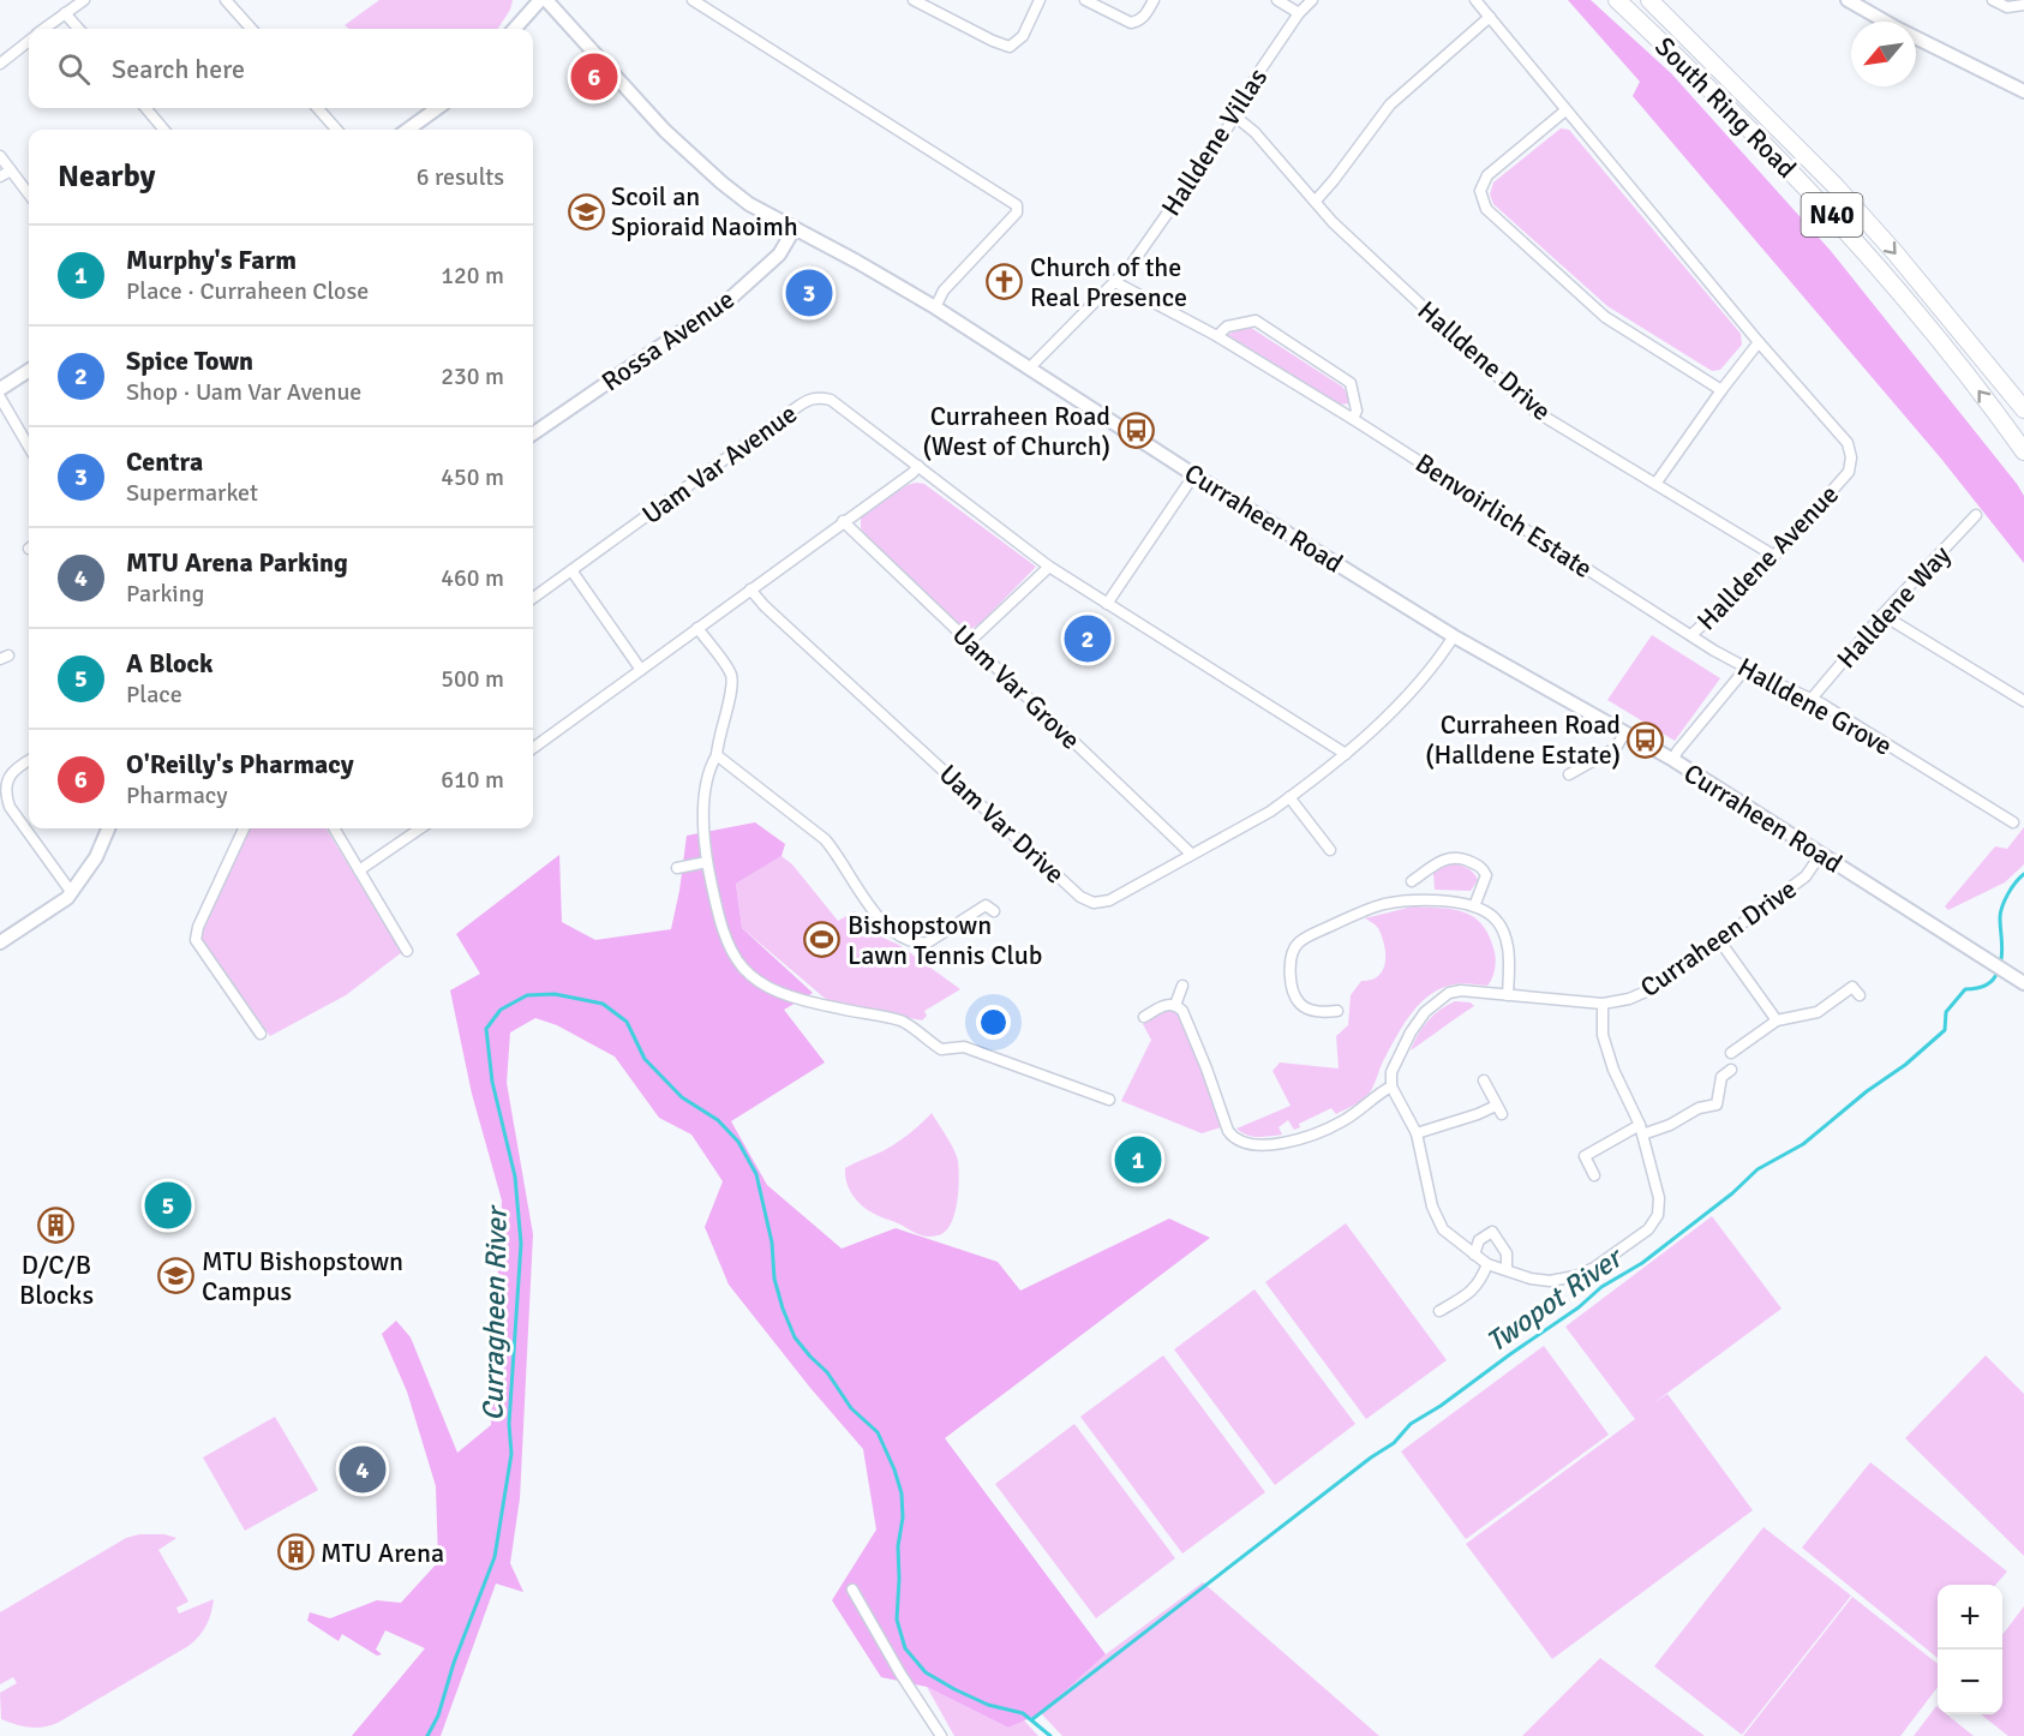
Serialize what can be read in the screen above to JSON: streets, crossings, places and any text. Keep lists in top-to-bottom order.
{
  "streets": {
    "highway": ["South Ring Road", "N40"],
    "street": [
      "Halldene Villas",
      "Rossa Avenue",
      "Halldene Drive",
      "Uam Var Avenue",
      "Benvoirlich Estate",
      "Curraheen Road",
      "Halldene Avenue",
      "Halldene Way",
      "Uam Var Grove",
      "Halldene Grove",
      "Uam Var Drive",
      "Curraheen Drive"
    ]
  },
  "crossings": [
    ["Halldene Villas", "Halldene Drive"],
    ["Halldene Villas", "Benvoirlich Estate"],
    ["Halldene Villas", "Curraheen Road"],
    ["Rossa Avenue", "Curraheen Road"],
    ["Halldene Drive", "Halldene Avenue"],
    ["Uam Var Avenue", "Uam Var Drive"],
    ["Benvoirlich Estate", "Halldene Grove"],
    ["Curraheen Road", "Uam Var Drive"],
    ["Curraheen Road", "Curraheen Drive"],
    ["Halldene Avenue", "Halldene Grove"],
    ["Halldene Way", "Halldene Grove"],
    ["Uam Var Grove", "Uam Var Drive"]
  ],
  "water": ["Twopot River", "Curragheen River"],
  "places": {
    "school or university": ["Scoil an Spioraid Naoimh", "MTU Bishopstown Campus"],
    "church": ["Church of the Real Presence"],
    "bus stop": ["Curraheen Road (West of Church)", "Curraheen Road (Halldene Estate)"],
    "sports": ["Bishopstown Lawn Tennis Club"],
    "building": ["D/C/B Blocks", "MTU Arena"]
  },
  "north": "bottom left",
  "page": {
    "search": "Search here",
    "pins": [
      "6",
      "3",
      "2",
      "1",
      "5",
      "4"
    ],
    "heading": ["Nearby", "6 results"],
    "list": [
      {
        "mark": "1",
        "name": "Murphy's Farm",
        "note": "Place · Curraheen Close",
        "value": "120 m"
      },
      {
        "mark": "2",
        "name": "Spice Town",
        "note": "Shop · Uam Var Avenue",
        "value": "230 m"
      },
      {
        "mark": "3",
        "name": "Centra",
        "note": "Supermarket",
        "value": "450 m"
      },
      {
        "mark": "4",
        "name": "MTU Arena Parking",
        "note": "Parking",
        "value": "460 m"
      },
      {
        "mark": "5",
        "name": "A Block",
        "note": "Place",
        "value": "500 m"
      },
      {
        "mark": "6",
        "name": "O'Reilly's Pharmacy",
        "note": "Pharmacy",
        "value": "610 m"
      }
    ],
    "map_buttons": ["+", "−"]
  }
}
